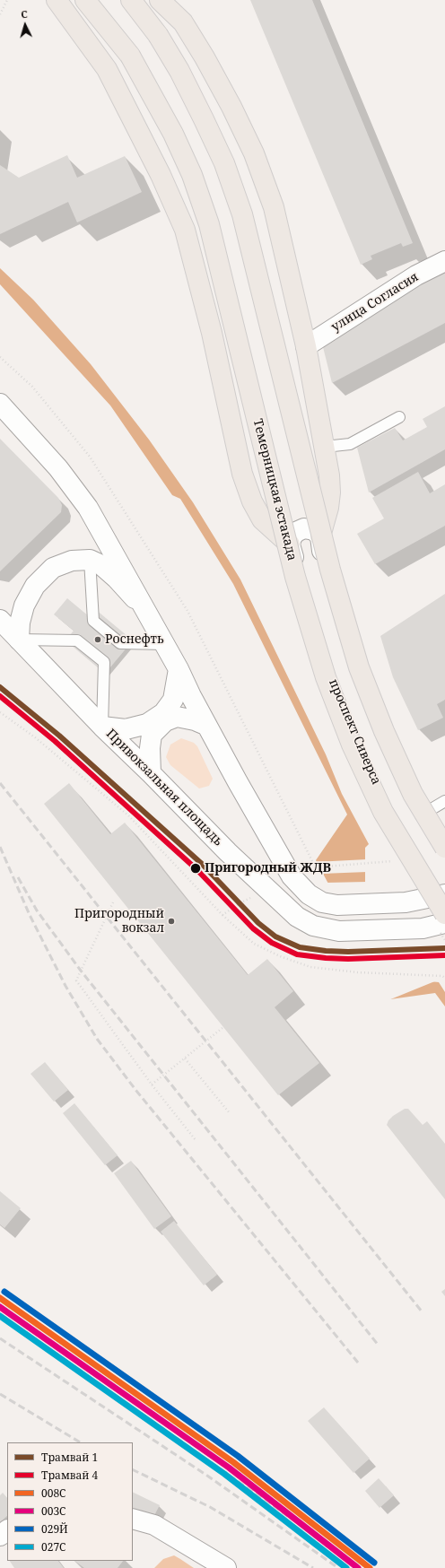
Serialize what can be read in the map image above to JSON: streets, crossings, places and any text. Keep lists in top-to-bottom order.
{
  "streets": {
    "main road": [
      "улица Согласия",
      "Темерницкая эстакада",
      "проспект Сиверса",
      "Привокзальная площадь"
    ]
  },
  "places": ["Роснефть", "Пригородный ЖДВ", "Пригородный вокзал"],
  "lines": [
    "tram line 1",
    "tram line 4",
    "transit line 029Й",
    "transit line 008С",
    "transit line 003С",
    "transit line 027С"
  ],
  "legend": [
    "Трамвай 1",
    "Трамвай 4",
    "008С",
    "003С",
    "029Й",
    "027С"
  ],
  "north": "top"
}
